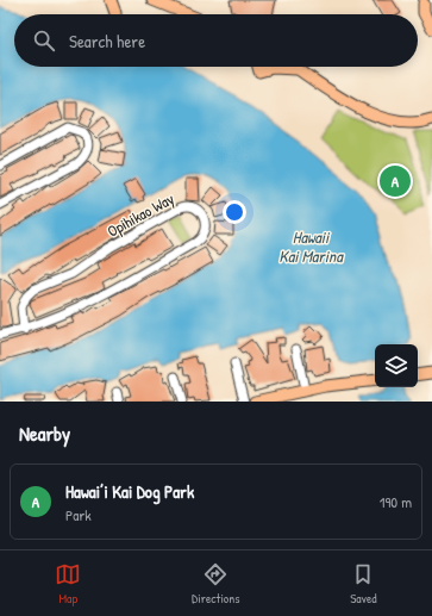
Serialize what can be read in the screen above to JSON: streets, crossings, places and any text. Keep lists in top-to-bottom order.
{
  "streets": {
    "street": ["Opihikao Way"]
  },
  "water": ["Hawaii Kai Marina"],
  "page": {
    "search": "Search here",
    "pins": "A",
    "heading": "Nearby",
    "list": [
      {
        "mark": "A",
        "name": "Hawai’i Kai Dog Park",
        "note": "Park",
        "value": "190 m"
      }
    ],
    "nav": ["Map", "Directions", "Saved"]
  }
}
